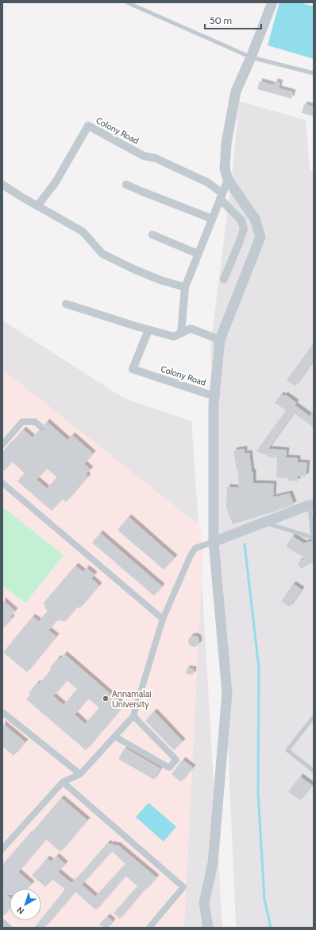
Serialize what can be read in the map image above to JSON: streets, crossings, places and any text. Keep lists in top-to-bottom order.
{
  "streets": {
    "street": ["Colony Road"]
  },
  "places": ["Annamalai University"],
  "scale_bar": "50 m",
  "north": "bottom left"
}
